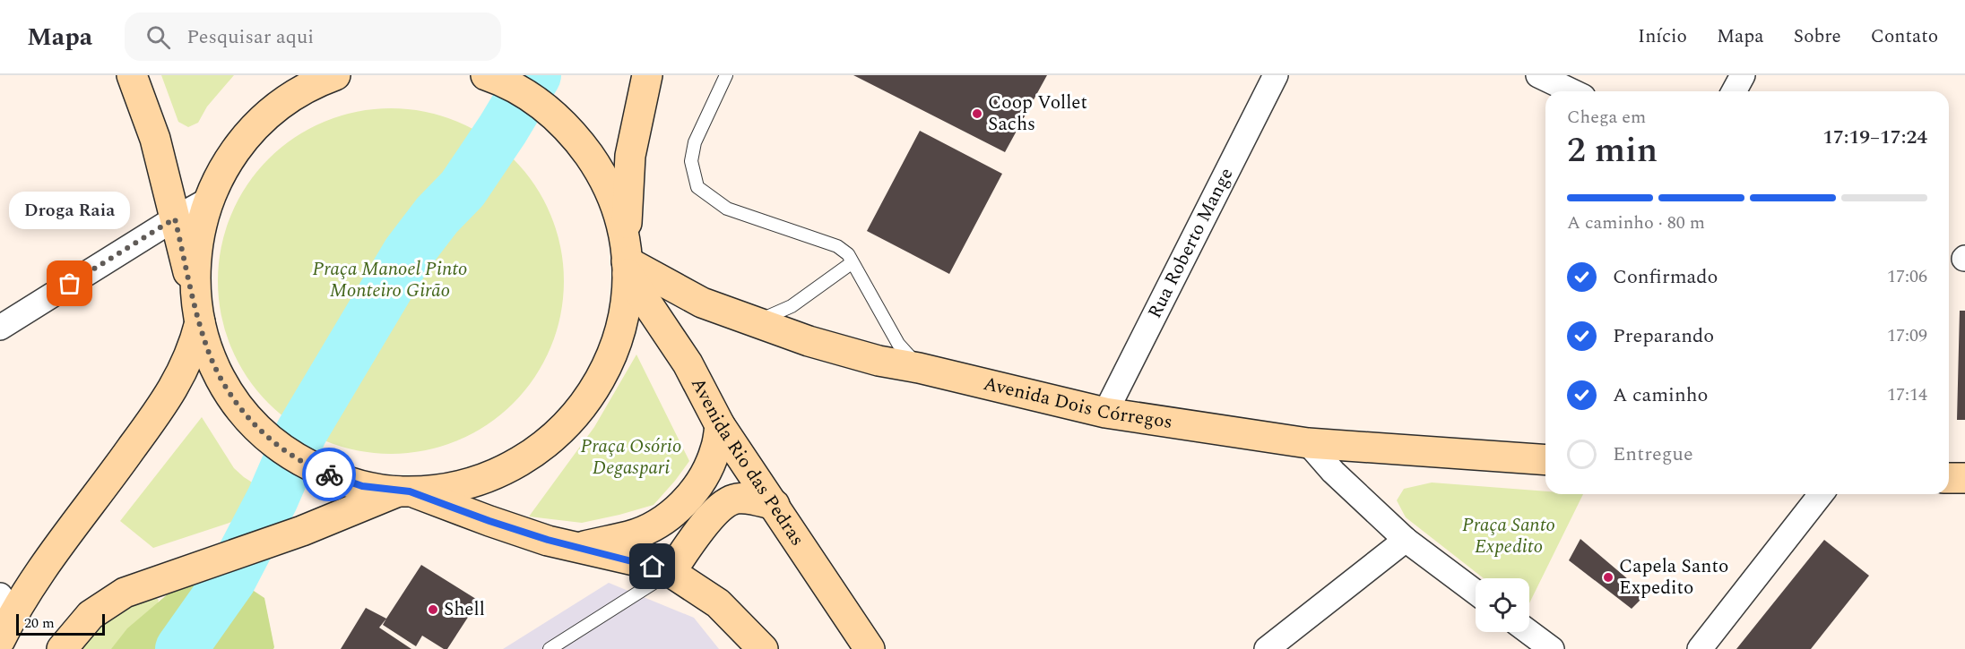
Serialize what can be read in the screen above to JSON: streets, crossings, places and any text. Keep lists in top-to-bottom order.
{
  "streets": {
    "main road": ["Avenida Dois Córregos", "Avenida Rio das Pedras"],
    "street": ["Rua Roberto Mange"]
  },
  "crossings": [
    ["Rua Roberto Mange", "Avenida Dois Córregos"],
    ["Avenida Dois Córregos", "Avenida Rio das Pedras"]
  ],
  "parks": ["Praça Manoel Pinto Monteiro Girão", "Praça Osório Degaspari", "Praça Santo Expedito"],
  "places": [
    "Coop Vollet Sachs",
    "Droga Raia",
    "Capela Santo Expedito",
    "Shell"
  ],
  "scale_bar": "20 m",
  "page": {
    "header": "Mapa",
    "search": "Pesquisar aqui",
    "nav": [
      "Início",
      "Mapa",
      "Sobre",
      "Contato"
    ],
    "heading": ["2 min", "Chega em", "17:19–17:24"],
    "bar": "A caminho · 80 m",
    "bubble": "Droga Raia",
    "list": [
      ["Confirmado", "17:06"],
      ["Preparando", "17:09"],
      ["A caminho", "17:14"],
      "Entregue"
    ],
    "scale": "20 m"
  }
}
